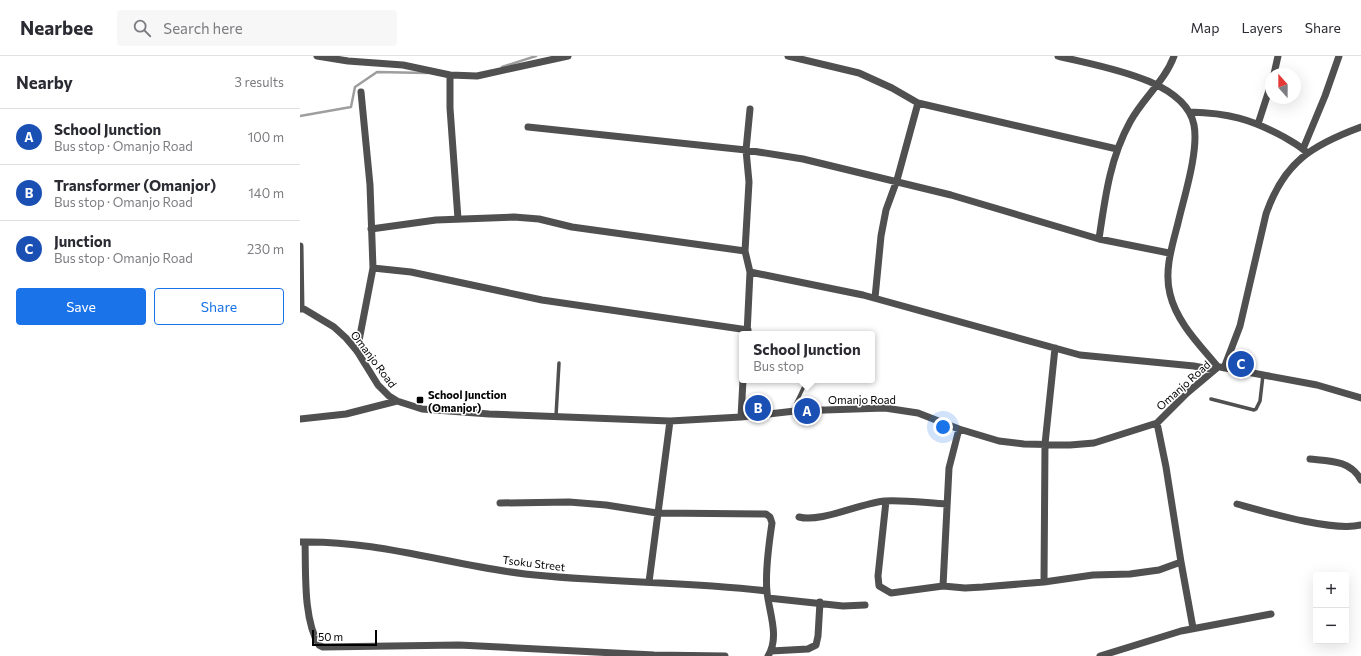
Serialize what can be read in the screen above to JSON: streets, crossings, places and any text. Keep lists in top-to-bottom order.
{
  "streets": {
    "street": ["Omanjo Road", "Tsoku Street"]
  },
  "places": {
    "transit": ["School Junction (Omanjor)"]
  },
  "scale_bar": "50 m",
  "north": "top",
  "page": {
    "header": "Nearbee",
    "search": "Search here",
    "nav": ["Map", "Layers", "Share"],
    "heading": ["Nearby", "3 results"],
    "list": [
      {
        "mark": "A",
        "name": "School Junction",
        "note": "Bus stop · Omanjo Road",
        "value": "100 m"
      },
      {
        "mark": "B",
        "name": "Transformer (Omanjor)",
        "note": "Bus stop · Omanjo Road",
        "value": "140 m"
      },
      {
        "mark": "C",
        "name": "Junction",
        "note": "Bus stop · Omanjo Road",
        "value": "230 m"
      }
    ],
    "buttons": ["Save", "Share"],
    "popup": ["School Junction", "Bus stop"],
    "pins": ["C", "B", "A"],
    "map_buttons": ["+", "−"],
    "scale": "50 m"
  }
}
